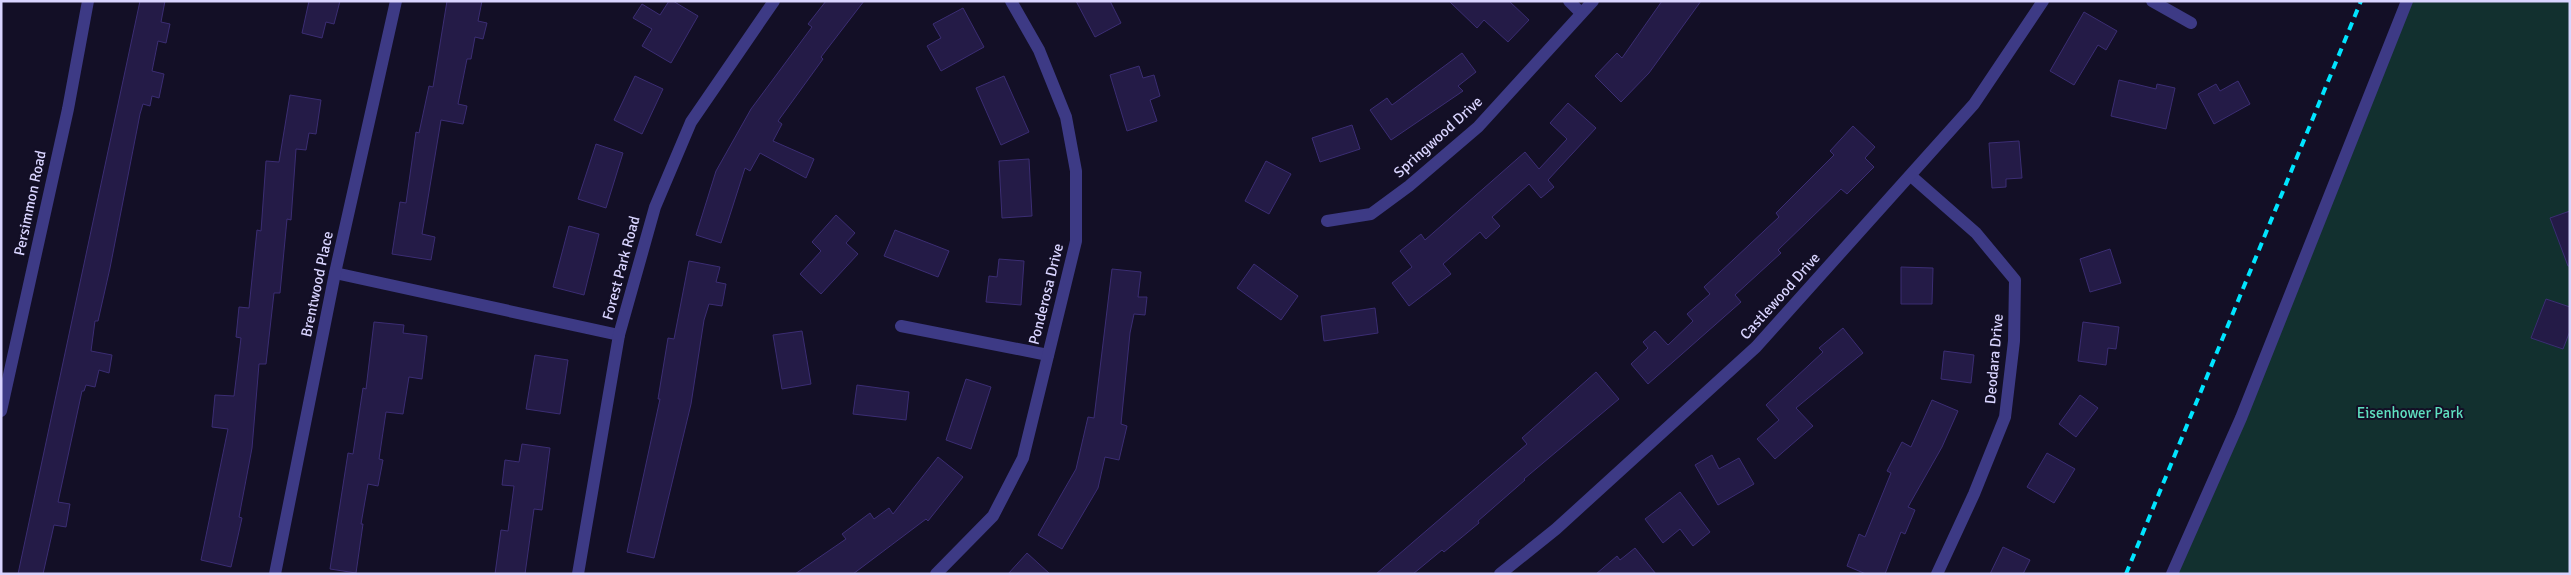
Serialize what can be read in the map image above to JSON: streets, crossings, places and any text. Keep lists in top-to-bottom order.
{
  "streets": {
    "street": [
      "Springwood Drive",
      "Persimmon Road",
      "Forest Park Road",
      "Brentwood Place",
      "Ponderosa Drive",
      "Castlewood Drive",
      "Deodara Drive"
    ]
  },
  "crossings": [
    ["Castlewood Drive", "Deodara Drive"]
  ],
  "parks": ["Eisenhower Park"]
}
